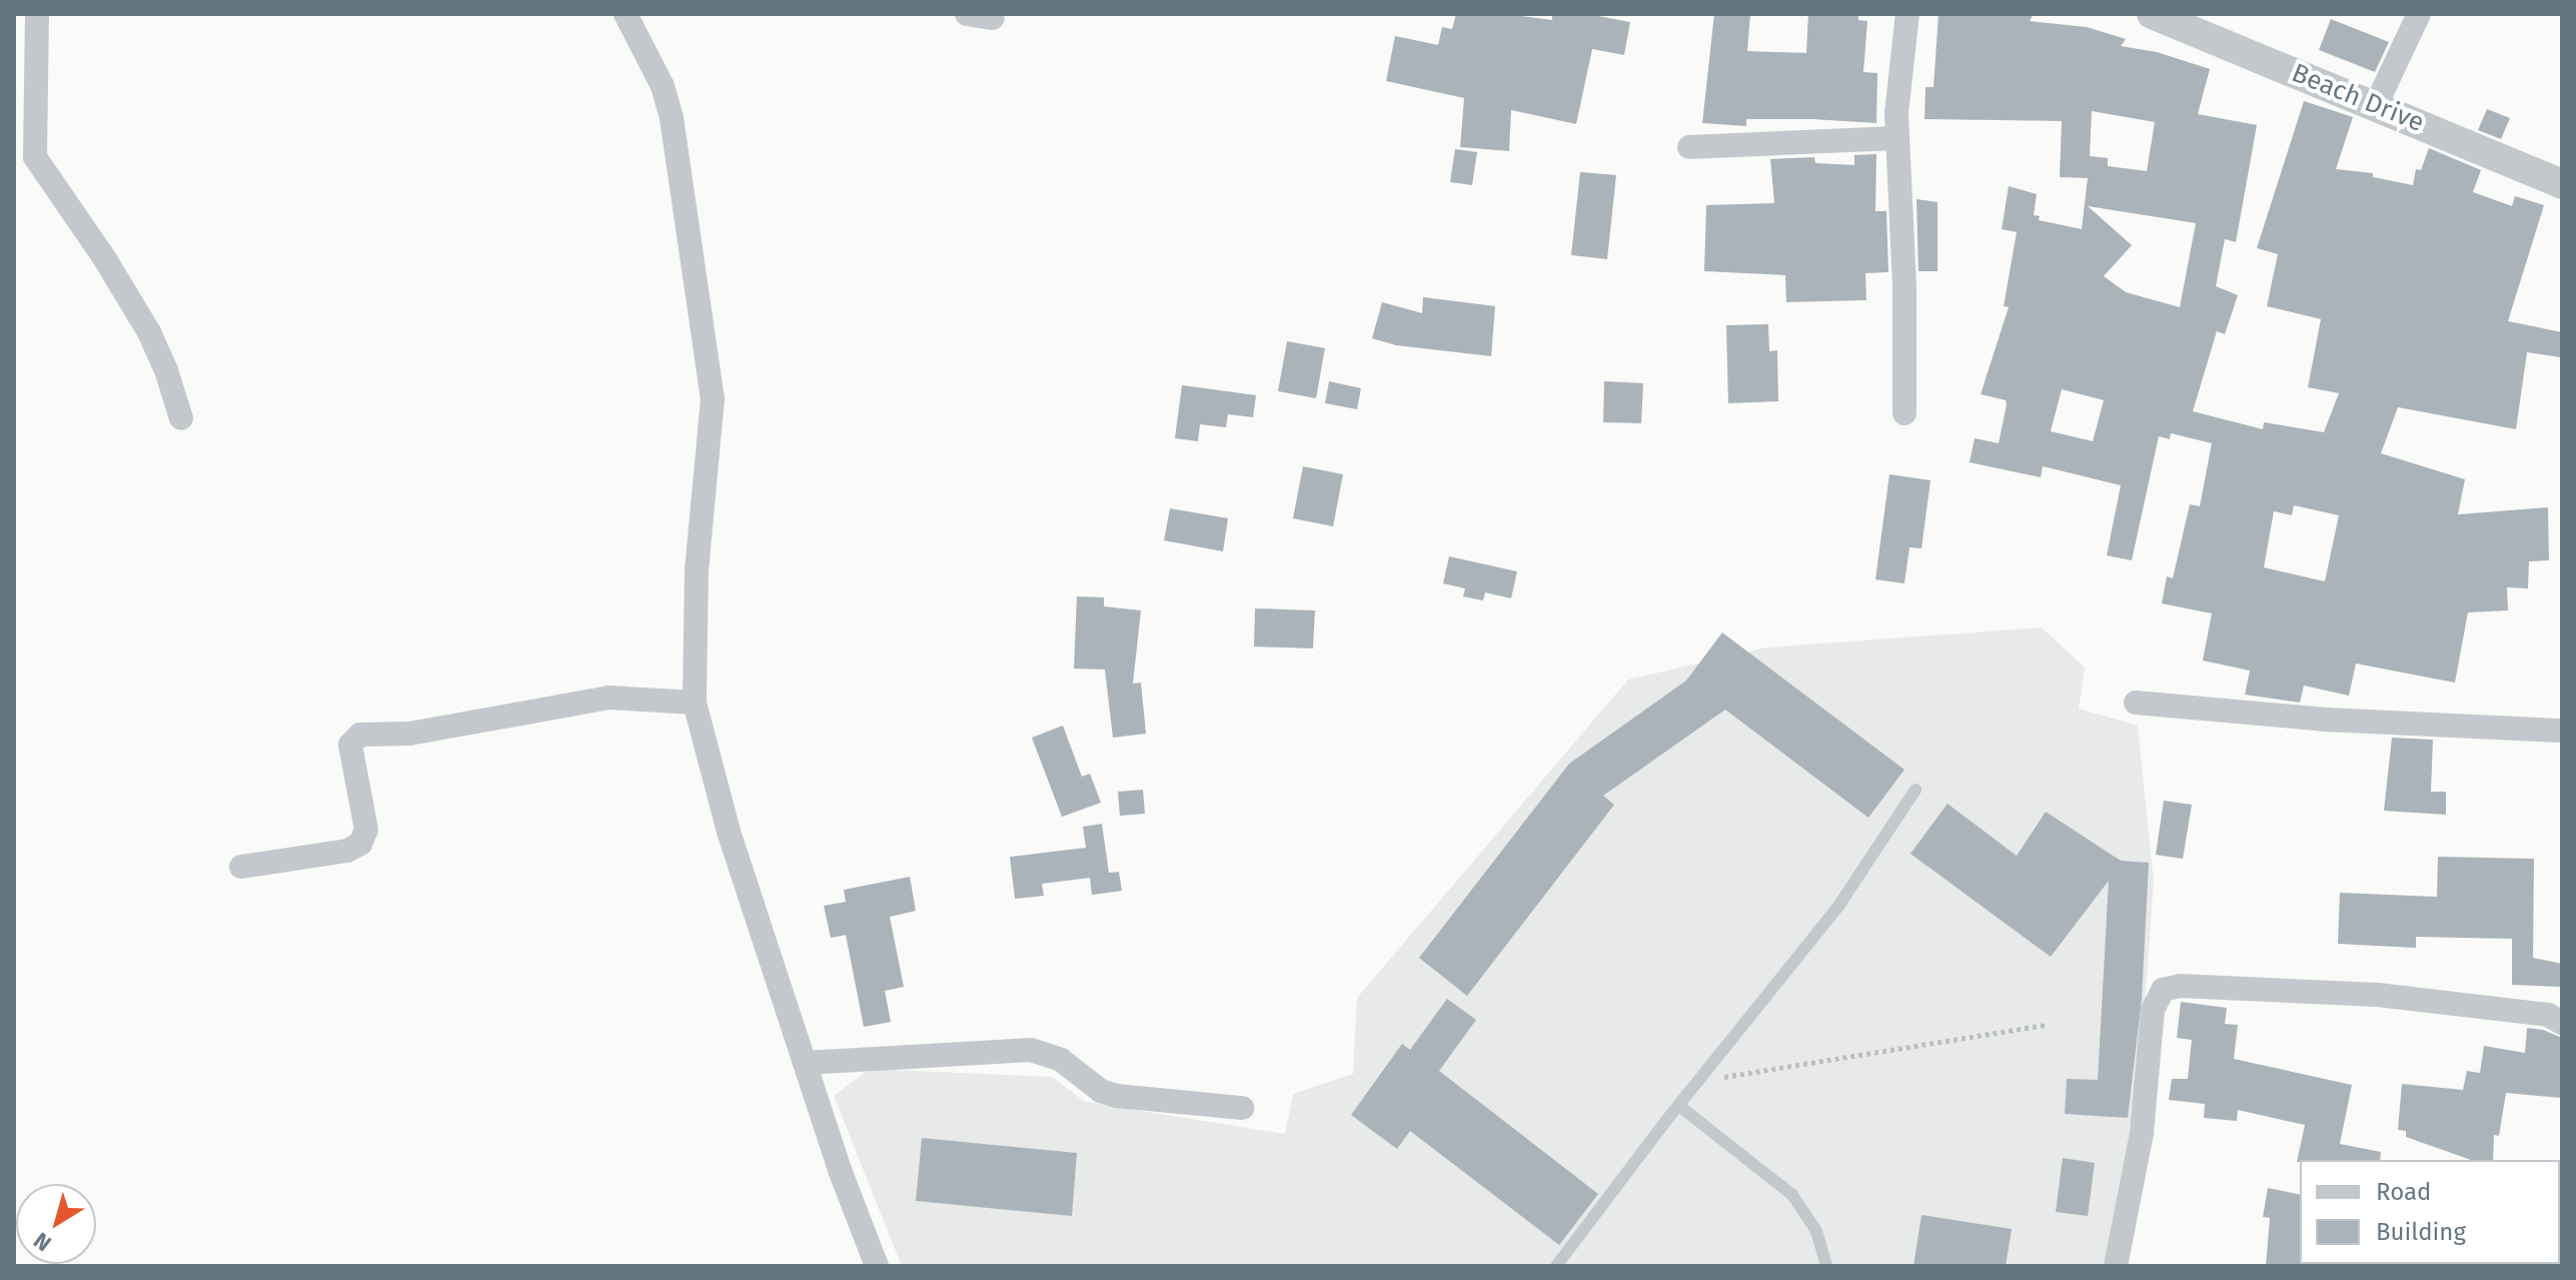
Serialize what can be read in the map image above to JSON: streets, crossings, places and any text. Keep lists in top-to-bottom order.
{
  "streets": {
    "street": ["Beach Drive"]
  },
  "legend": ["Road", "Building"],
  "north": "bottom left"
}
